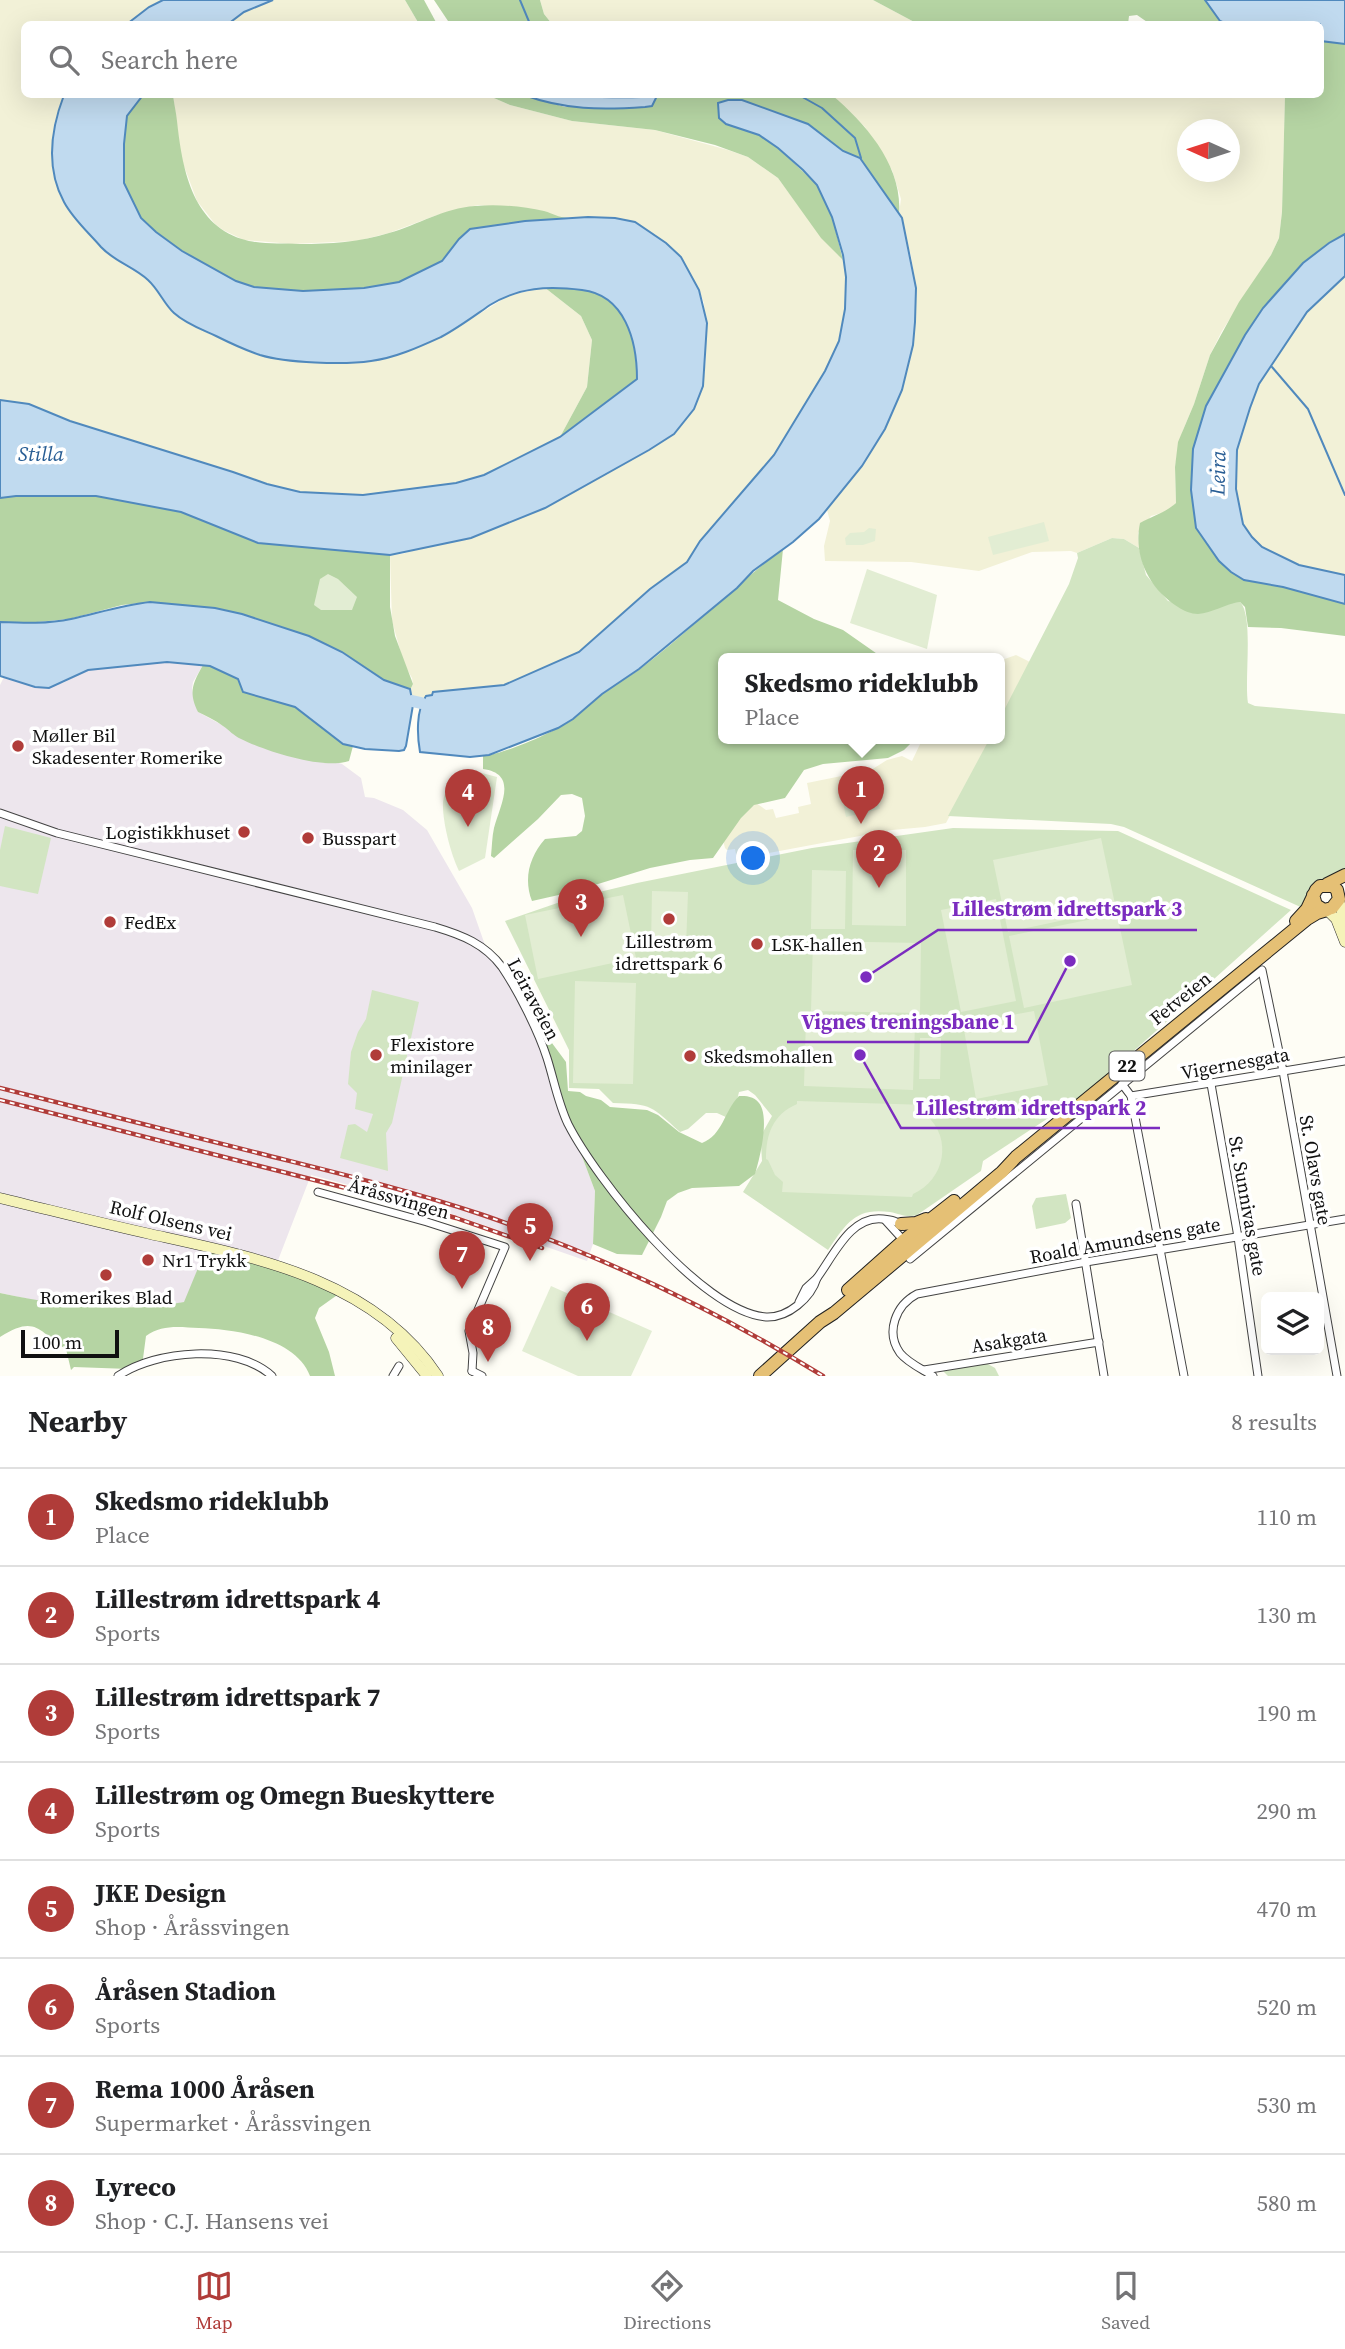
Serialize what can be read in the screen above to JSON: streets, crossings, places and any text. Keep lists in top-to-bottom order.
{
  "streets": {
    "highway": ["Fetveien", "22"],
    "main road": ["Rolf Olsens vei"],
    "street": [
      "Leiraveien",
      "Vigernesgata",
      "St. Olavs gate",
      "Åråssvingen",
      "St. Sunnivas gate",
      "Roald Amundsens gate",
      "Asakgata"
    ]
  },
  "crossings": [
    ["Fetveien", "22"],
    ["Vigernesgata", "St. Olavs gate"],
    ["Vigernesgata", "St. Sunnivas gate"],
    ["St. Olavs gate", "Roald Amundsens gate"],
    ["St. Sunnivas gate", "Roald Amundsens gate"],
    ["Roald Amundsens gate", "Asakgata"]
  ],
  "water": ["Stilla", "Leira"],
  "places": [
    "Møller Bil Skadesenter Romerike",
    "Logistikkhuset",
    "Busspart",
    "Lillestrøm idrettspark 6",
    "FedEx",
    "LSK-hallen",
    "Vignes treningsbane 1",
    "Lillestrøm idrettspark 3",
    "Flexistore minilager",
    "Lillestrøm idrettspark 2",
    "Skedsmohallen",
    "Nr1 Trykk",
    "Romerikes Blad"
  ],
  "scale_bar": "100 m",
  "north": "left",
  "page": {
    "search": "Search here",
    "popup": ["Skedsmo rideklubb", "Place"],
    "pins": [
      "1",
      "4",
      "2",
      "3",
      "5",
      "7",
      "6",
      "8"
    ],
    "scale": "100 m",
    "heading": ["Nearby", "8 results"],
    "list": [
      {
        "mark": "1",
        "name": "Skedsmo rideklubb",
        "note": "Place",
        "value": "110 m"
      },
      {
        "mark": "2",
        "name": "Lillestrøm idrettspark 4",
        "note": "Sports",
        "value": "130 m"
      },
      {
        "mark": "3",
        "name": "Lillestrøm idrettspark 7",
        "note": "Sports",
        "value": "190 m"
      },
      {
        "mark": "4",
        "name": "Lillestrøm og Omegn Bueskyttere",
        "note": "Sports",
        "value": "290 m"
      },
      {
        "mark": "5",
        "name": "JKE Design",
        "note": "Shop · Åråssvingen",
        "value": "470 m"
      },
      {
        "mark": "6",
        "name": "Åråsen Stadion",
        "note": "Sports",
        "value": "520 m"
      },
      {
        "mark": "7",
        "name": "Rema 1000 Åråsen",
        "note": "Supermarket · Åråssvingen",
        "value": "530 m"
      },
      {
        "mark": "8",
        "name": "Lyreco",
        "note": "Shop · C.J. Hansens vei",
        "value": "580 m"
      }
    ],
    "nav": ["Map", "Directions", "Saved"]
  }
}
